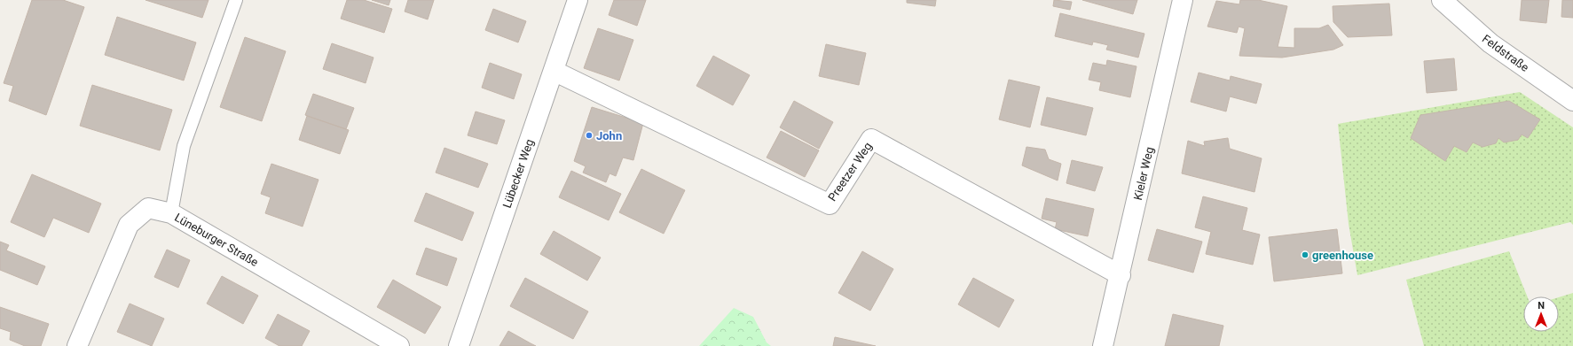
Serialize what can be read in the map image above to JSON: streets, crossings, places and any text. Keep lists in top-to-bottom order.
{
  "streets": {
    "street": [
      "Feldstraße",
      "Preetzer Weg",
      "Lübecker Weg",
      "Kieler Weg",
      "Lüneburger Straße"
    ]
  },
  "crossings": [
    ["Preetzer Weg", "Lübecker Weg"],
    ["Preetzer Weg", "Kieler Weg"]
  ],
  "places": ["John", "greenhouse"],
  "north": "top"
}
